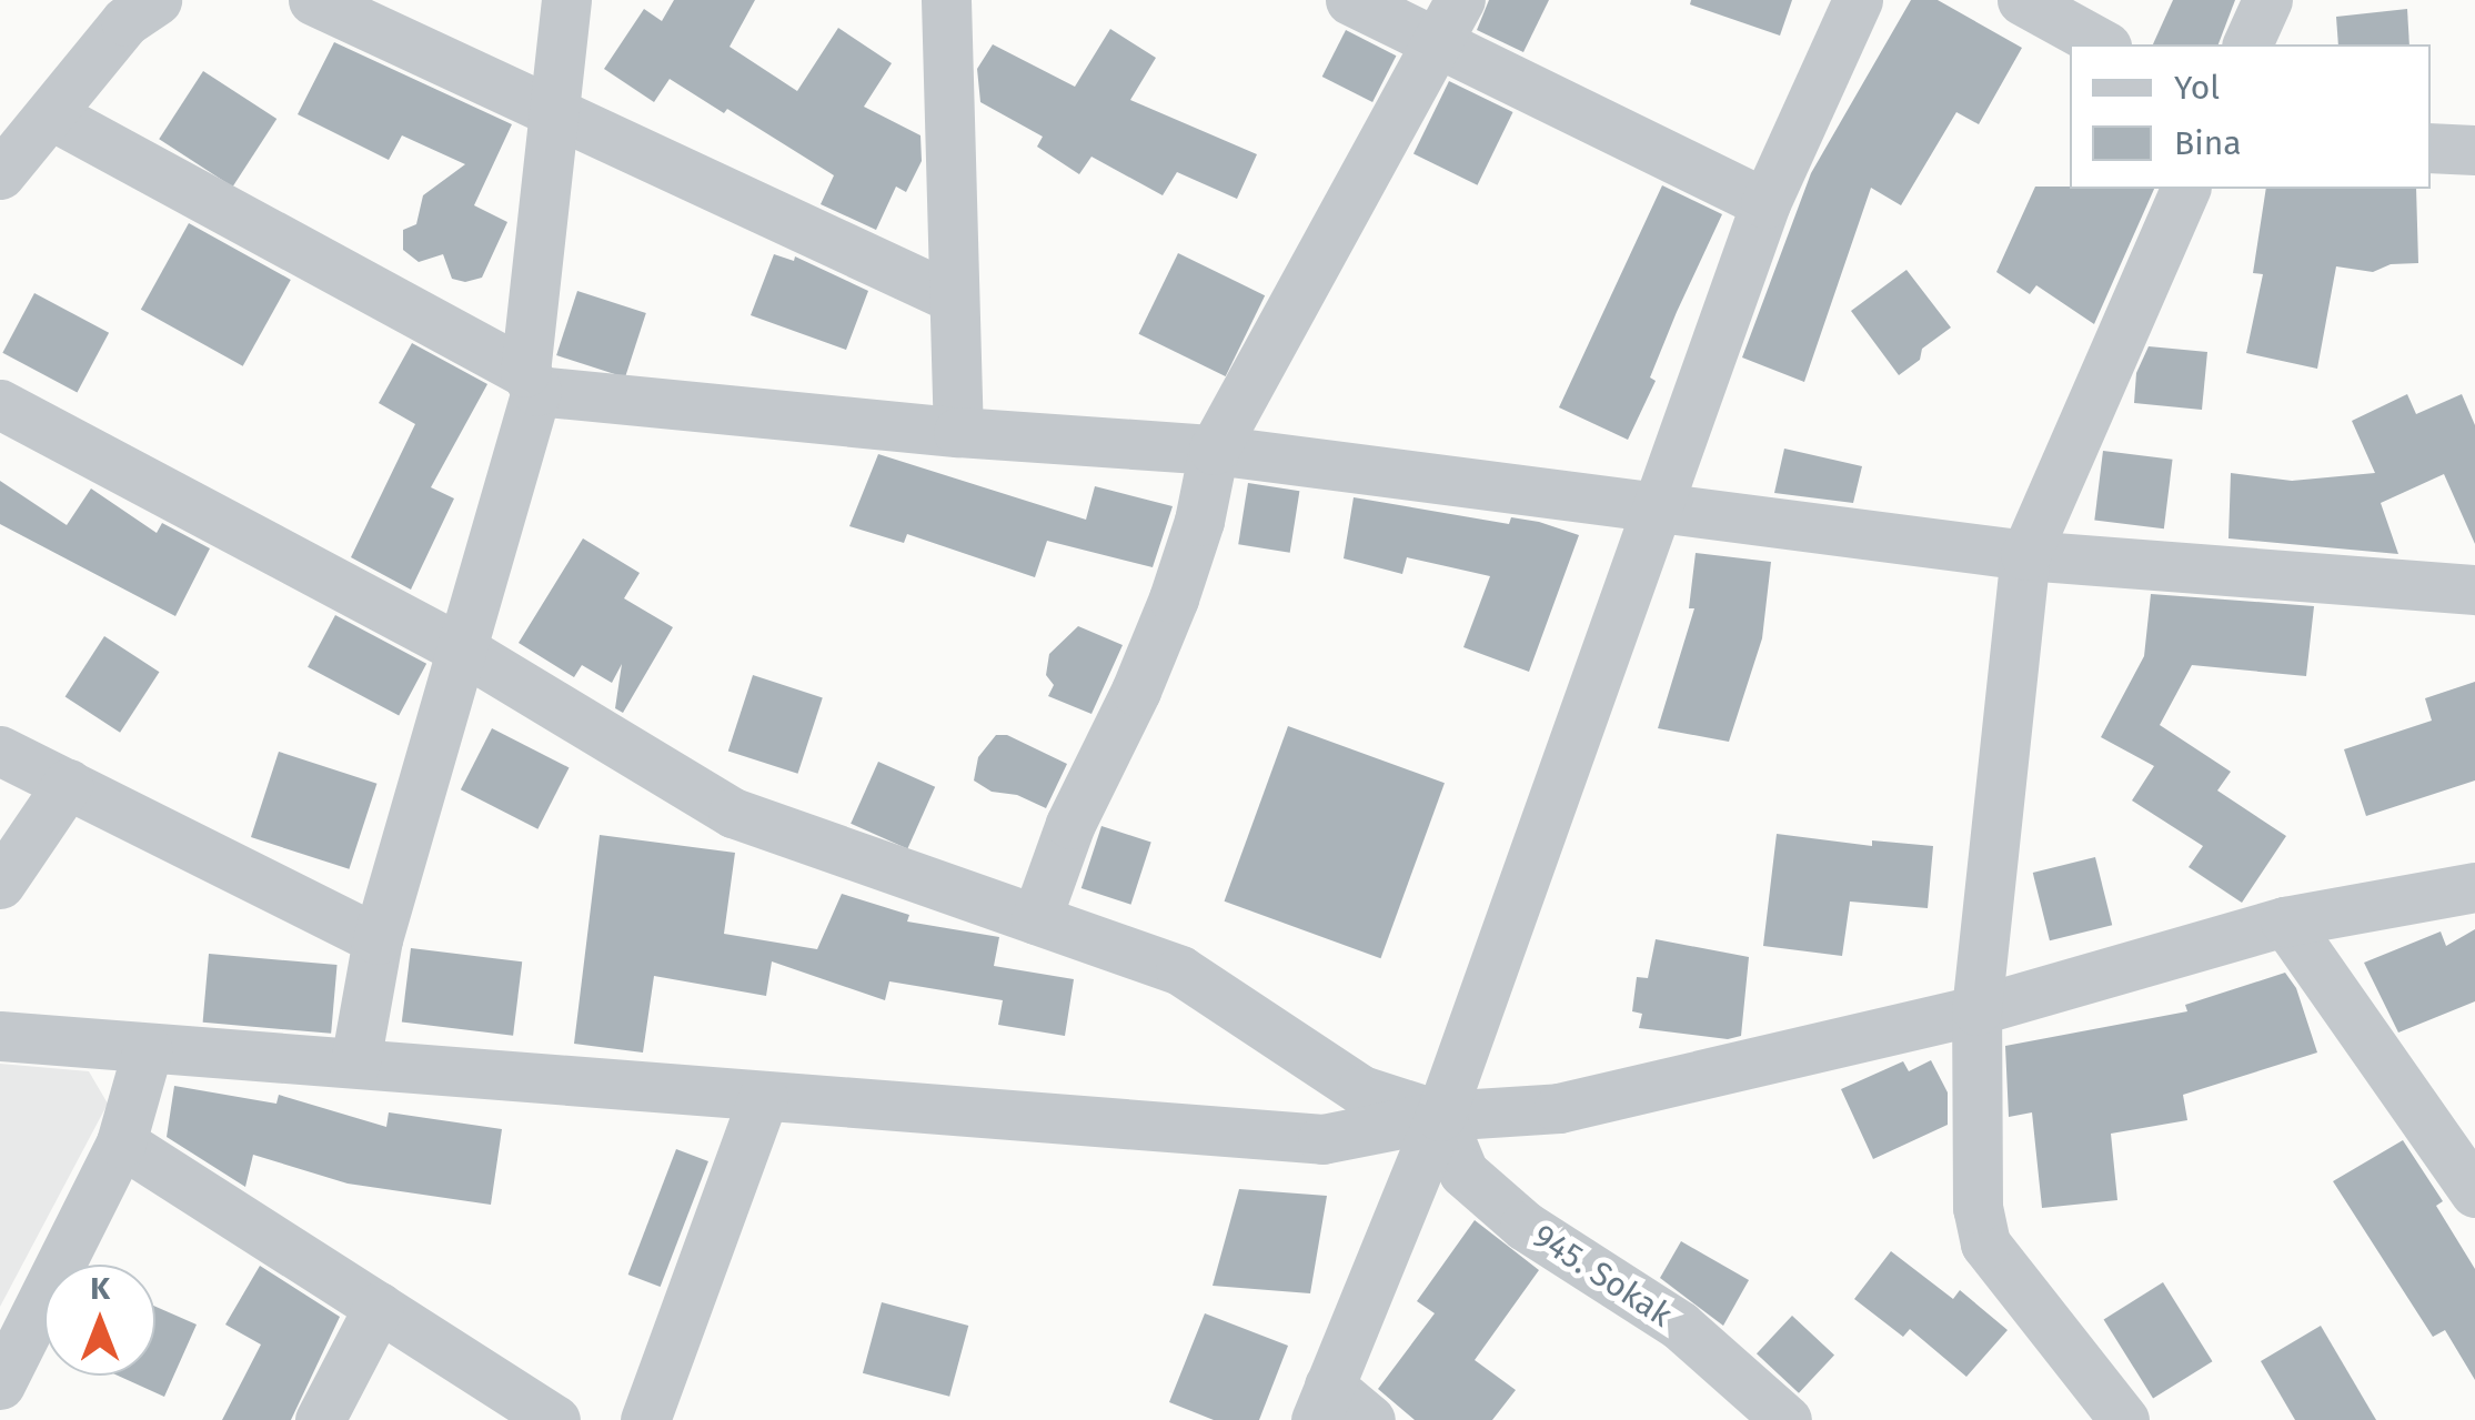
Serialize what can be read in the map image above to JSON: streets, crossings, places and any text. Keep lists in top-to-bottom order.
{
  "streets": {
    "street": ["945. Sokak"]
  },
  "legend": ["Yol", "Bina"],
  "north": "top"
}
